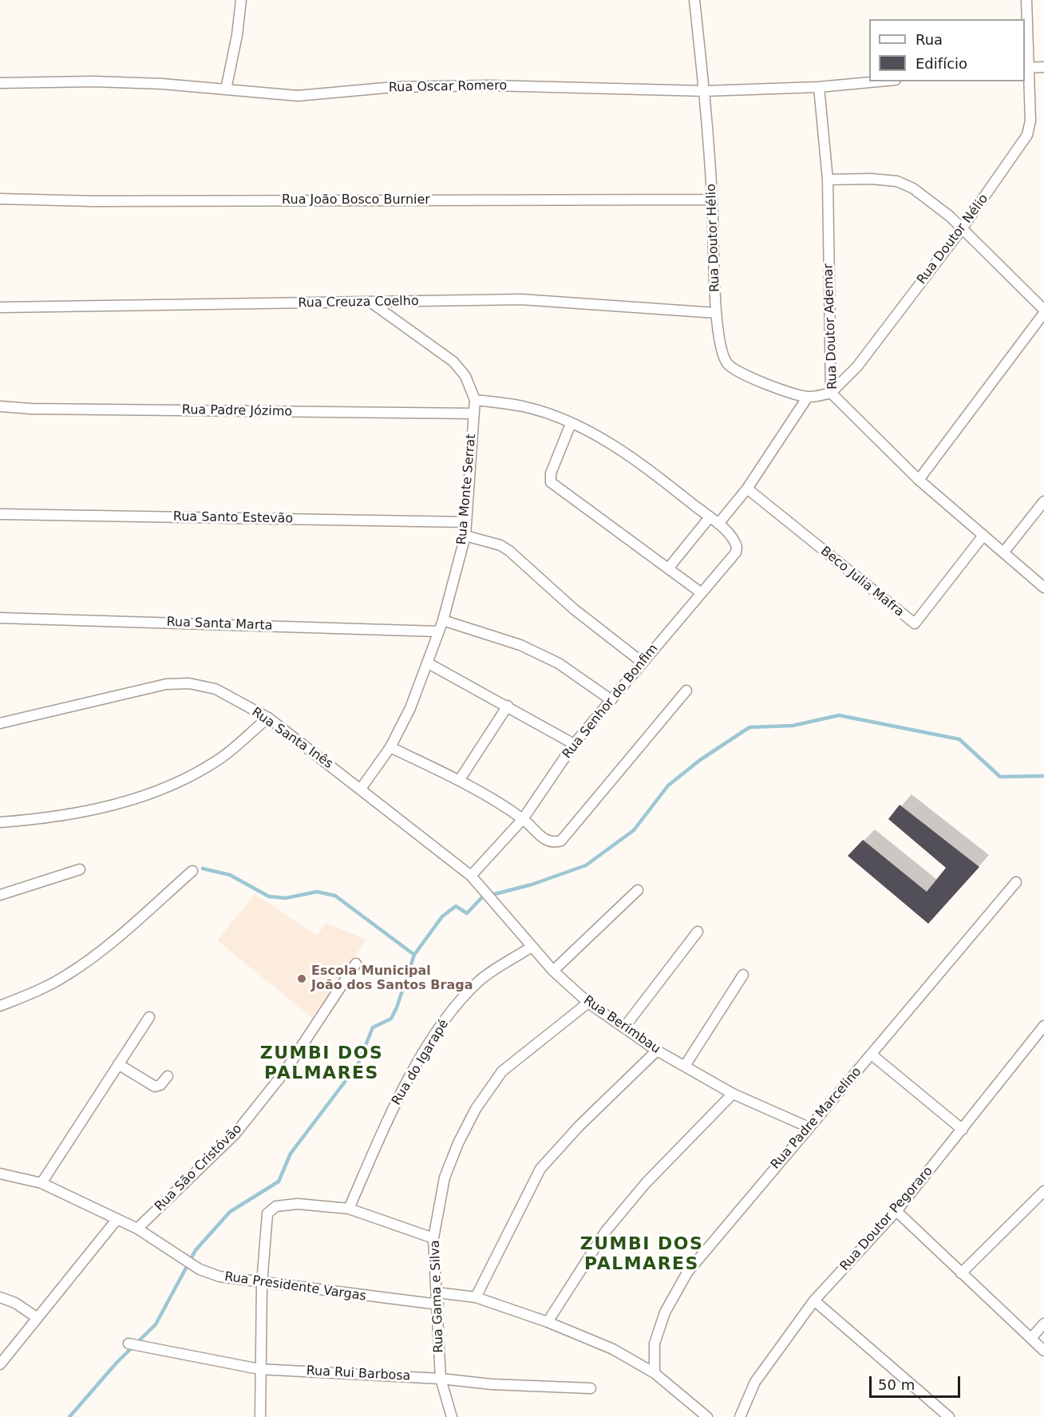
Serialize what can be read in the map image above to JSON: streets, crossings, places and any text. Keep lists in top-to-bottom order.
{
  "streets": {
    "street": [
      "Rua Oscar Romero",
      "Rua João Bosco Burnier",
      "Rua Doutor Hélio",
      "Rua Doutor Nélio",
      "Rua Creuza Coelho",
      "Rua Doutor Ademar",
      "Rua Padre Józimo",
      "Rua Monte Serrat",
      "Rua Santo Estevão",
      "Beco Julia Mafra",
      "Rua Santa Marta",
      "Rua Senhor do Bonfim",
      "Rua Santa Inês",
      "Rua Berimbau",
      "Rua do Igarapé",
      "Rua Padre Marcelino",
      "Rua São Cristóvão",
      "Rua Doutor Pegoraro",
      "Rua Presidente Vargas",
      "Rua Gama e Silva",
      "Rua Rui Barbosa"
    ]
  },
  "crossings": [
    ["Rua Oscar Romero", "Rua Doutor Hélio"],
    ["Rua Oscar Romero", "Rua Doutor Ademar"],
    ["Rua João Bosco Burnier", "Rua Doutor Hélio"],
    ["Rua Doutor Hélio", "Rua Doutor Nélio"],
    ["Rua Doutor Hélio", "Rua Creuza Coelho"],
    ["Rua Doutor Hélio", "Rua Doutor Ademar"],
    ["Rua Doutor Nélio", "Rua Doutor Ademar"],
    ["Rua Doutor Ademar", "Beco Julia Mafra"],
    ["Rua Padre Józimo", "Rua Monte Serrat"],
    ["Rua Monte Serrat", "Rua Santo Estevão"],
    ["Rua Monte Serrat", "Rua Santa Marta"],
    ["Rua Monte Serrat", "Rua Santa Inês"],
    ["Rua Senhor do Bonfim", "Rua Santa Inês"],
    ["Rua Senhor do Bonfim", "Rua Berimbau"],
    ["Rua Santa Inês", "Rua Berimbau"],
    ["Rua Berimbau", "Rua do Igarapé"],
    ["Rua Berimbau", "Rua Padre Marcelino"],
    ["Rua Berimbau", "Rua Gama e Silva"],
    ["Rua São Cristóvão", "Rua Presidente Vargas"],
    ["Rua Presidente Vargas", "Rua Gama e Silva"],
    ["Rua Gama e Silva", "Rua Rui Barbosa"]
  ],
  "districts": ["ZUMBI DOS PALMARES", "ZUMBI DOS PALMARES"],
  "places": ["Escola Municipal João dos Santos Braga"],
  "legend": ["Rua", "Edifício"],
  "scale_bar": "50 m"
}
